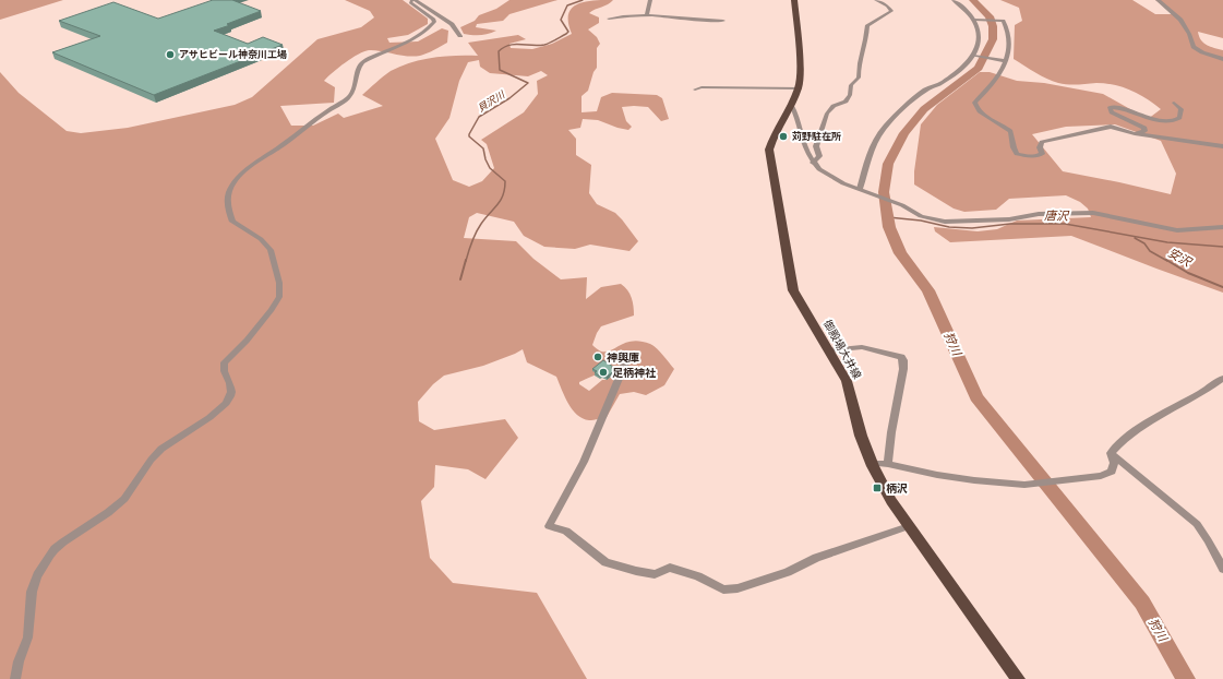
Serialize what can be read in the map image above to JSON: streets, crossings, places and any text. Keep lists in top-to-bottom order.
{
  "streets": {
    "main road": ["御殿場大井線"]
  },
  "water": [
    "貝沢川",
    "唐沢",
    "安沢",
    "狩川"
  ],
  "places": {
    "other": [
      "アサヒビール神奈川工場",
      "苅野駐在所",
      "神輿庫",
      "足柄神社"
    ],
    "transit": ["柄沢"]
  }
}
